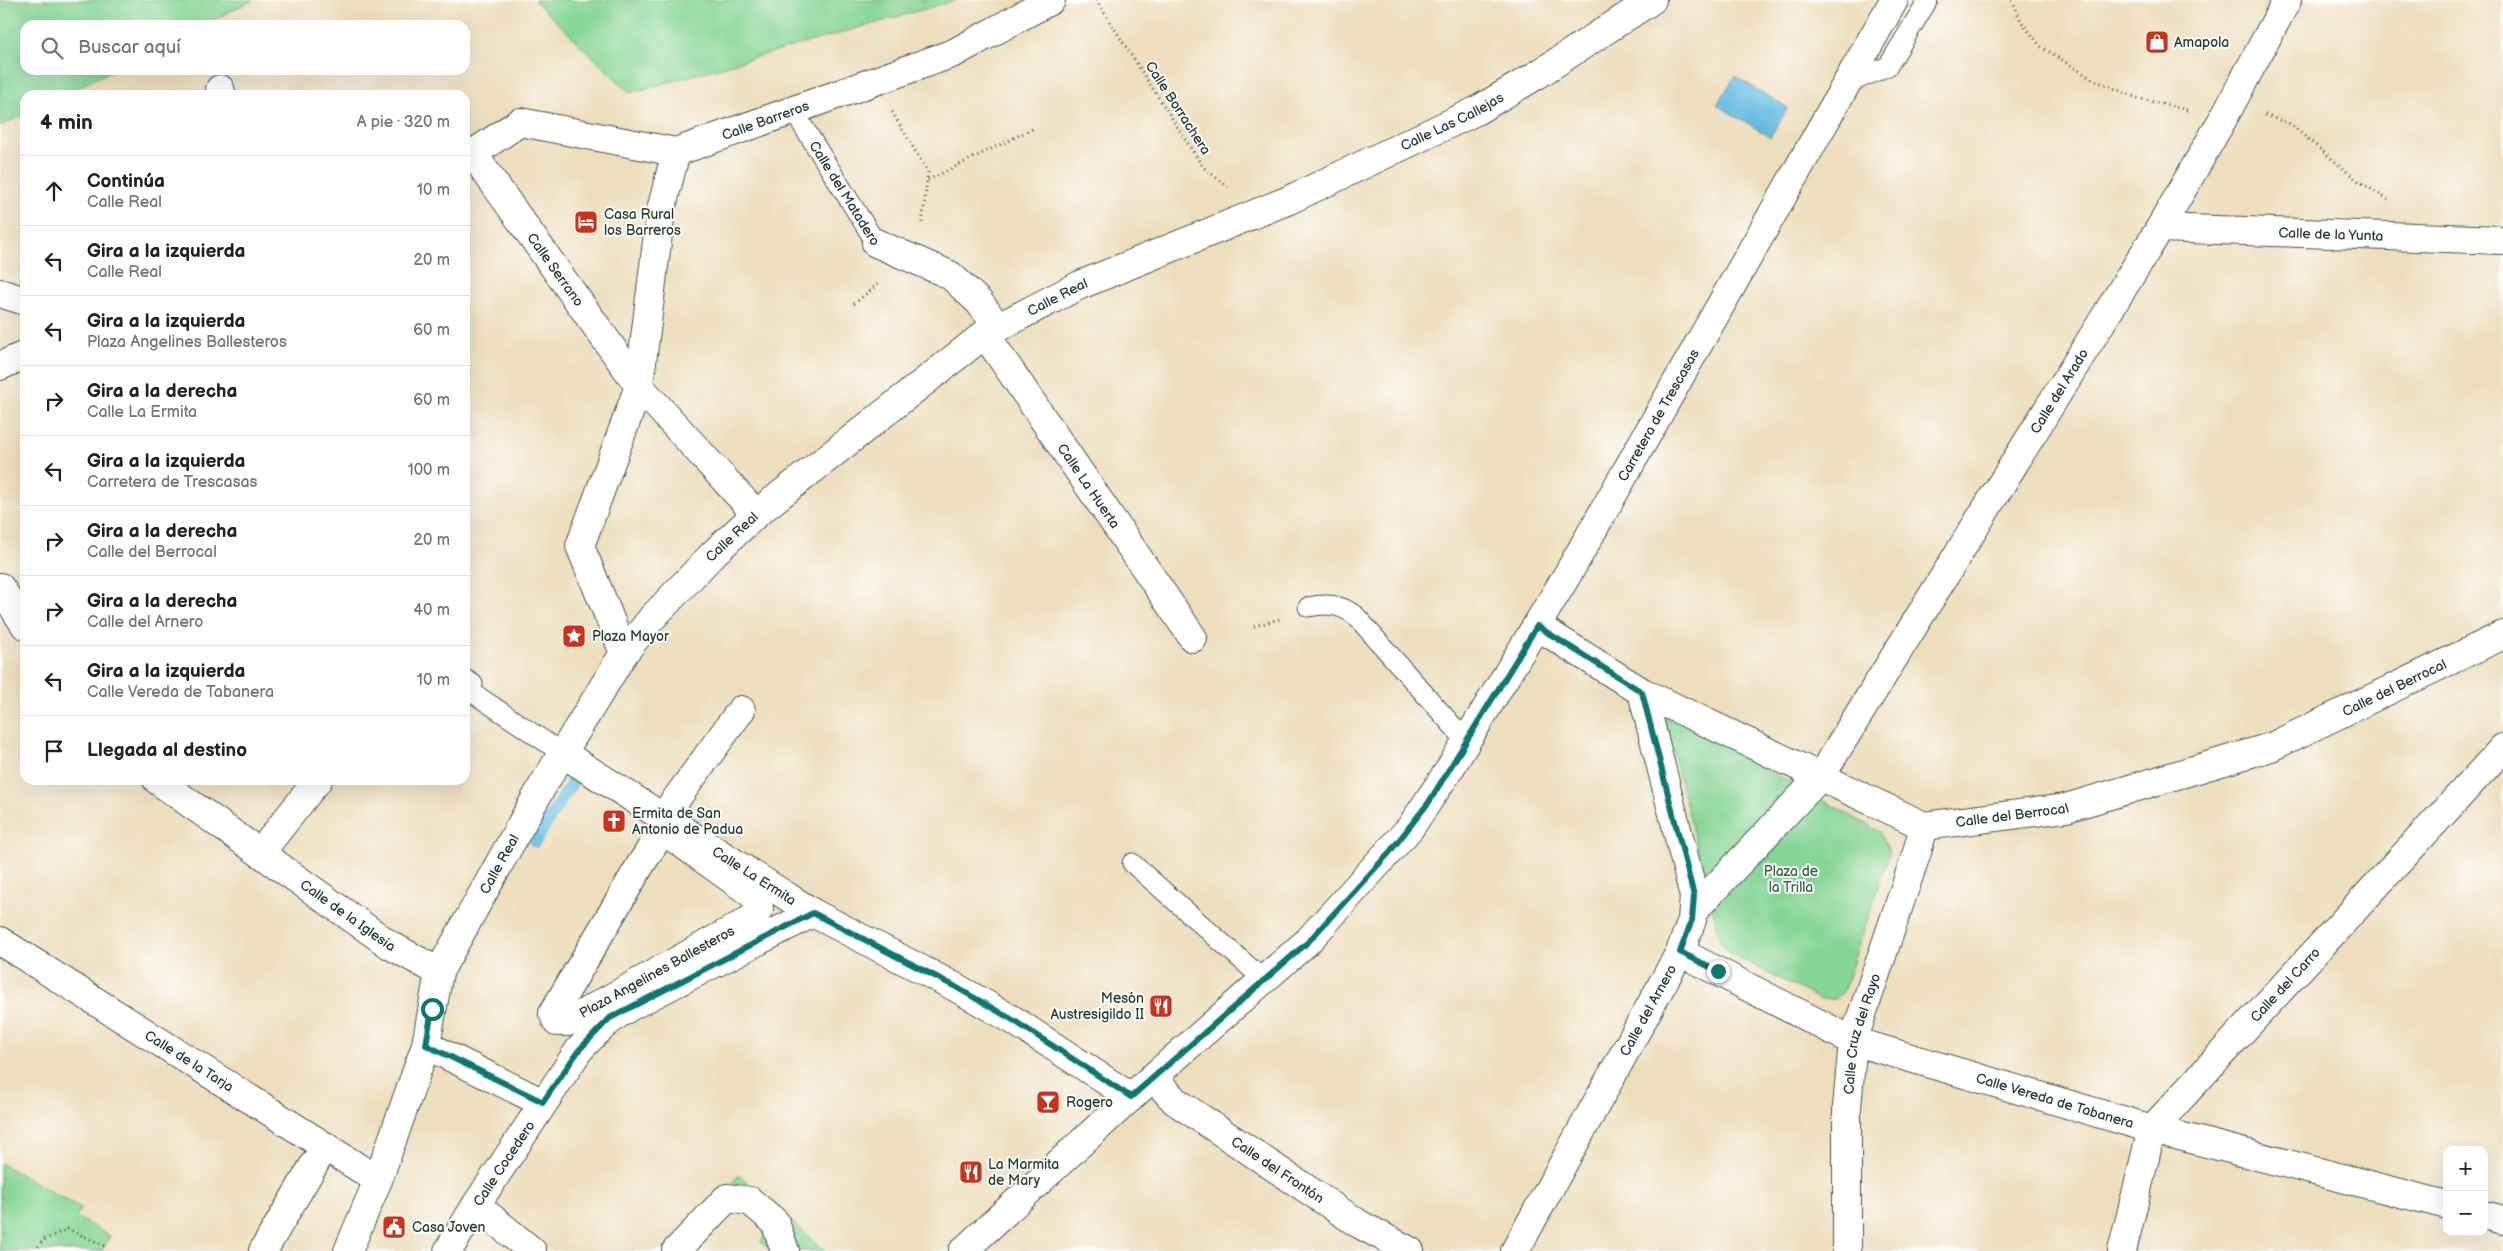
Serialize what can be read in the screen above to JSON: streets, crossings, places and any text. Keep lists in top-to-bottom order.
{
  "streets": {
    "street": [
      "Calle Barreros",
      "Calle Las Callejas",
      "Calle del Matadero",
      "Calle de la Yunta",
      "Calle Serrano",
      "Calle Real",
      "Calle del Arado",
      "Carretera de Trescasas",
      "Calle La Huerta",
      "Calle del Berrocal",
      "Calle La Ermita",
      "Calle de la Iglesia",
      "Plaza Angelines Ballesteros",
      "Calle del Carro",
      "Calle del Arnero",
      "Calle Cruz del Rayo",
      "Calle de la Tarja",
      "Calle Vereda de Tabanera",
      "Calle Cocedero",
      "Calle del Frontón"
    ],
    "path": ["Calle Borrachera"]
  },
  "crossings": [
    ["Calle Borrachera", "Calle Las Callejas"],
    ["Calle Borrachera", "Calle Real"],
    ["Calle Barreros", "Calle del Matadero"],
    ["Calle Las Callejas", "Calle Real"],
    ["Calle del Matadero", "Calle Real"],
    ["Calle del Matadero", "Calle La Huerta"],
    ["Calle de la Yunta", "Calle del Arado"],
    ["Calle Serrano", "Calle Real"],
    ["Calle Real", "Calle La Huerta"],
    ["Calle Real", "Calle La Ermita"],
    ["Calle Real", "Calle de la Iglesia"],
    ["Calle Real", "Calle de la Tarja"],
    ["Carretera de Trescasas", "Calle La Ermita"],
    ["Carretera de Trescasas", "Calle del Frontón"],
    ["Calle del Berrocal", "Calle Cruz del Rayo"],
    ["Calle La Ermita", "Plaza Angelines Ballesteros"],
    ["Plaza Angelines Ballesteros", "Calle Cocedero"],
    ["Calle del Carro", "Calle Vereda de Tabanera"],
    ["Calle del Arnero", "Calle Vereda de Tabanera"],
    ["Calle Cruz del Rayo", "Calle Vereda de Tabanera"]
  ],
  "parks": ["Plaza de la Trilla"],
  "places": {
    "shop": ["Amapola"],
    "hotel": ["Casa Rural los Barreros"],
    "place": ["Plaza Mayor"],
    "church": ["Ermita de San Antonio de Padua"],
    "restaurant": ["Mesón Austresigildo II", "La Marmita de Mary"],
    "bar": ["Rogero"],
    "public building": ["Casa Joven"]
  },
  "page": {
    "search": "Buscar aquí",
    "heading": ["4 min", "A pie · 320 m"],
    "list": [
      ["Continúa", "Calle Real", "10 m"],
      ["Gira a la izquierda", "Calle Real", "20 m"],
      ["Gira a la izquierda", "Plaza Angelines Ballesteros", "60 m"],
      ["Gira a la derecha", "Calle La Ermita", "60 m"],
      ["Gira a la izquierda", "Carretera de Trescasas", "100 m"],
      ["Gira a la derecha", "Calle del Berrocal", "20 m"],
      ["Gira a la derecha", "Calle del Arnero", "40 m"],
      ["Gira a la izquierda", "Calle Vereda de Tabanera", "10 m"],
      "Llegada al destino"
    ],
    "map_buttons": ["+", "−"]
  }
}
